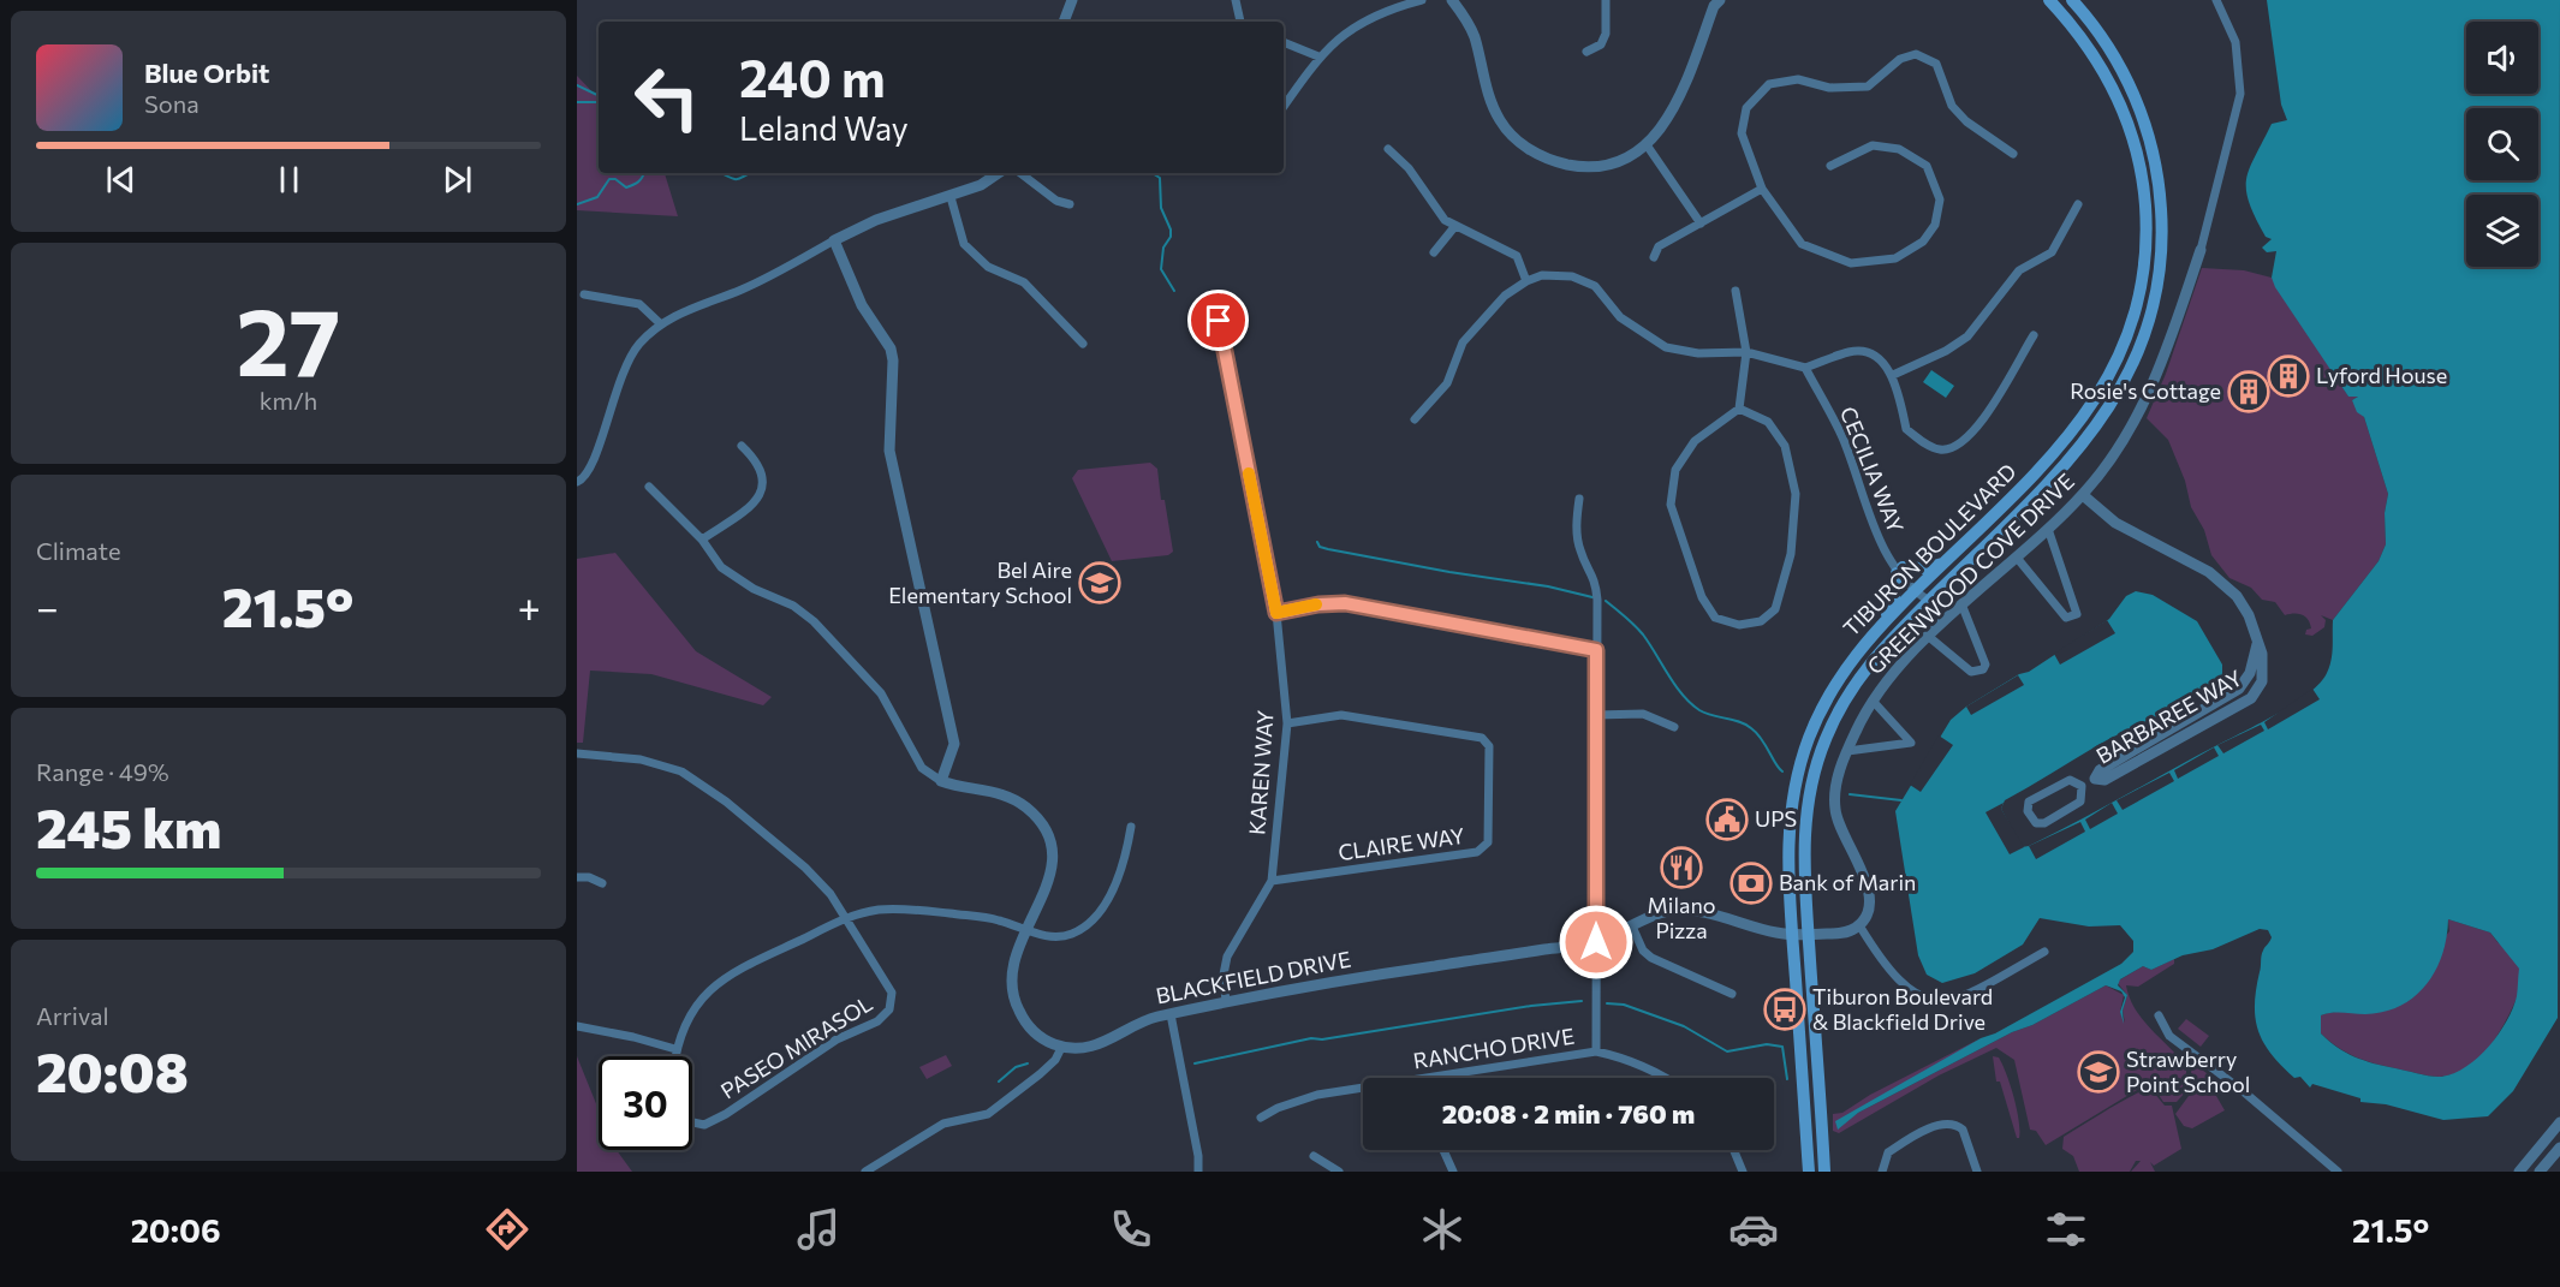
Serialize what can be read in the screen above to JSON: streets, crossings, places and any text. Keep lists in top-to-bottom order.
{
  "streets": {
    "main road": ["TIBURON BOULEVARD"],
    "street": [
      "CECILIA WAY",
      "GREENWOOD COVE DRIVE",
      "BARBAREE WAY",
      "KAREN WAY",
      "CLAIRE WAY",
      "BLACKFIELD DRIVE",
      "PASEO MIRASOL",
      "RANCHO DRIVE"
    ]
  },
  "crossings": [
    ["CECILIA WAY", "TIBURON BOULEVARD"],
    ["TIBURON BOULEVARD", "BLACKFIELD DRIVE"],
    ["GREENWOOD COVE DRIVE", "BARBAREE WAY"],
    ["KAREN WAY", "CLAIRE WAY"],
    ["KAREN WAY", "BLACKFIELD DRIVE"]
  ],
  "places": {
    "building": ["Lyford House", "Rosie's Cottage"],
    "school or university": ["Bel Aire Elementary School", "Strawberry Point School"],
    "public building": ["UPS"],
    "restaurant": ["Milano Pizza"],
    "bank": ["Bank of Marin"],
    "bus stop": ["Tiburon Boulevard & Blackfield Drive"]
  },
  "page": {
    "turn": ["240 m", "Leland Way"],
    "song": ["Blue Orbit", "Sona"],
    "tile": [
      ["27", "km/h"],
      "Climate",
      ["Range · 49%", "245 km"],
      ["Arrival", "20:08"]
    ],
    "heat": ["−", "21.5°", "+"],
    "limit": "30",
    "trip": "20:08 · 2 min · 760 m",
    "tabs": ["20:06", "21.5°"]
  }
}
